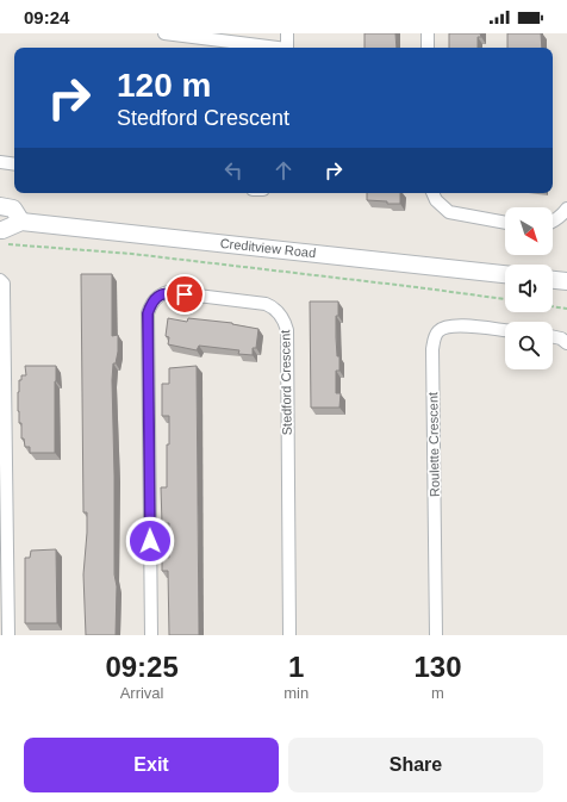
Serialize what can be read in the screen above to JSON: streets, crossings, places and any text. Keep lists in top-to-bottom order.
{
  "streets": {
    "main road": ["Creditview Road"],
    "street": ["Stedford Crescent", "Roulette Crescent"]
  },
  "north": "bottom right",
  "page": {
    "status": "09:24",
    "turn": ["120 m", "Stedford Crescent"],
    "eta": [
      "09:25",
      "Arrival",
      "1",
      "min",
      "130",
      "m"
    ],
    "buttons": ["Exit", "Share"]
  }
}
